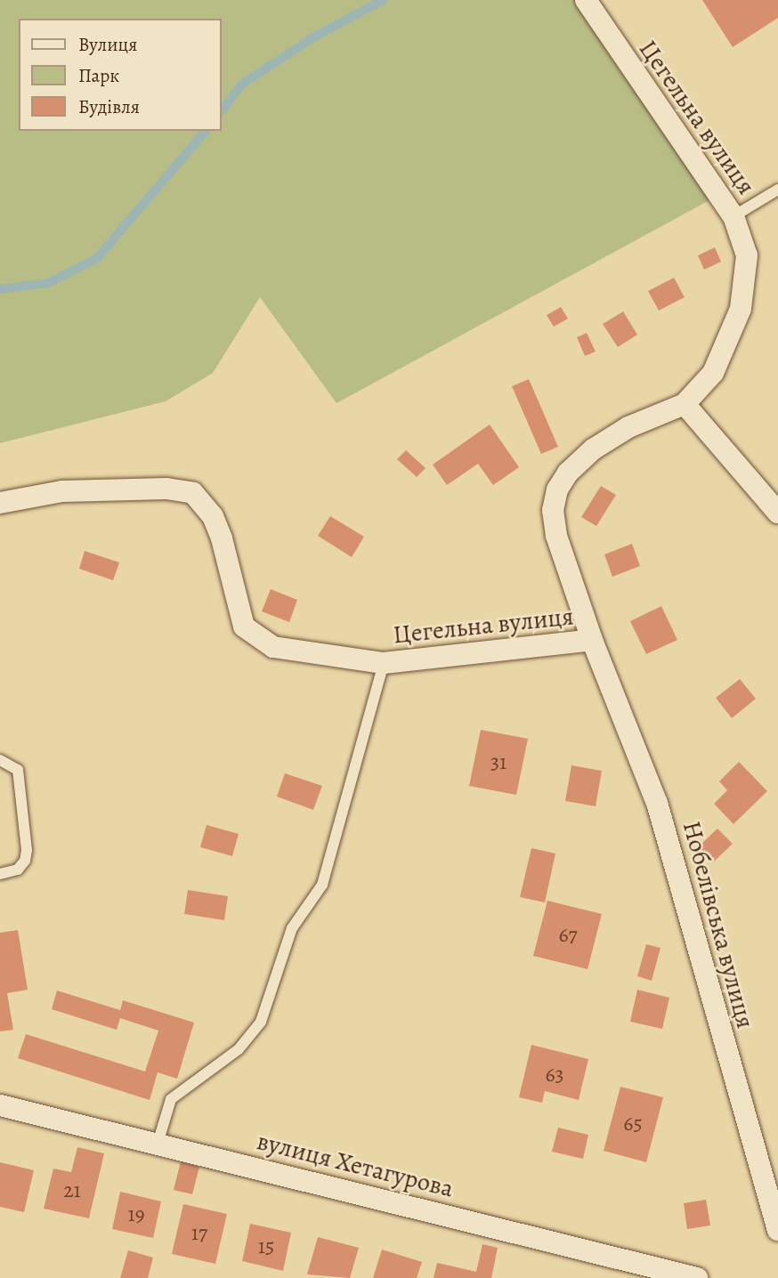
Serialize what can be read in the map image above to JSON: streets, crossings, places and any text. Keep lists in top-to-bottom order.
{
  "streets": {
    "street": ["Цегельна вулиця", "Нобелівська вулиця", "вулиця Хетагурова"]
  },
  "crossings": [
    ["Цегельна вулиця", "Нобелівська вулиця"]
  ],
  "house_numbers": [
    "31",
    "67",
    "63",
    "65",
    "21",
    "19",
    "17",
    "15"
  ],
  "legend": ["Вулиця", "Парк", "Будівля"]
}
